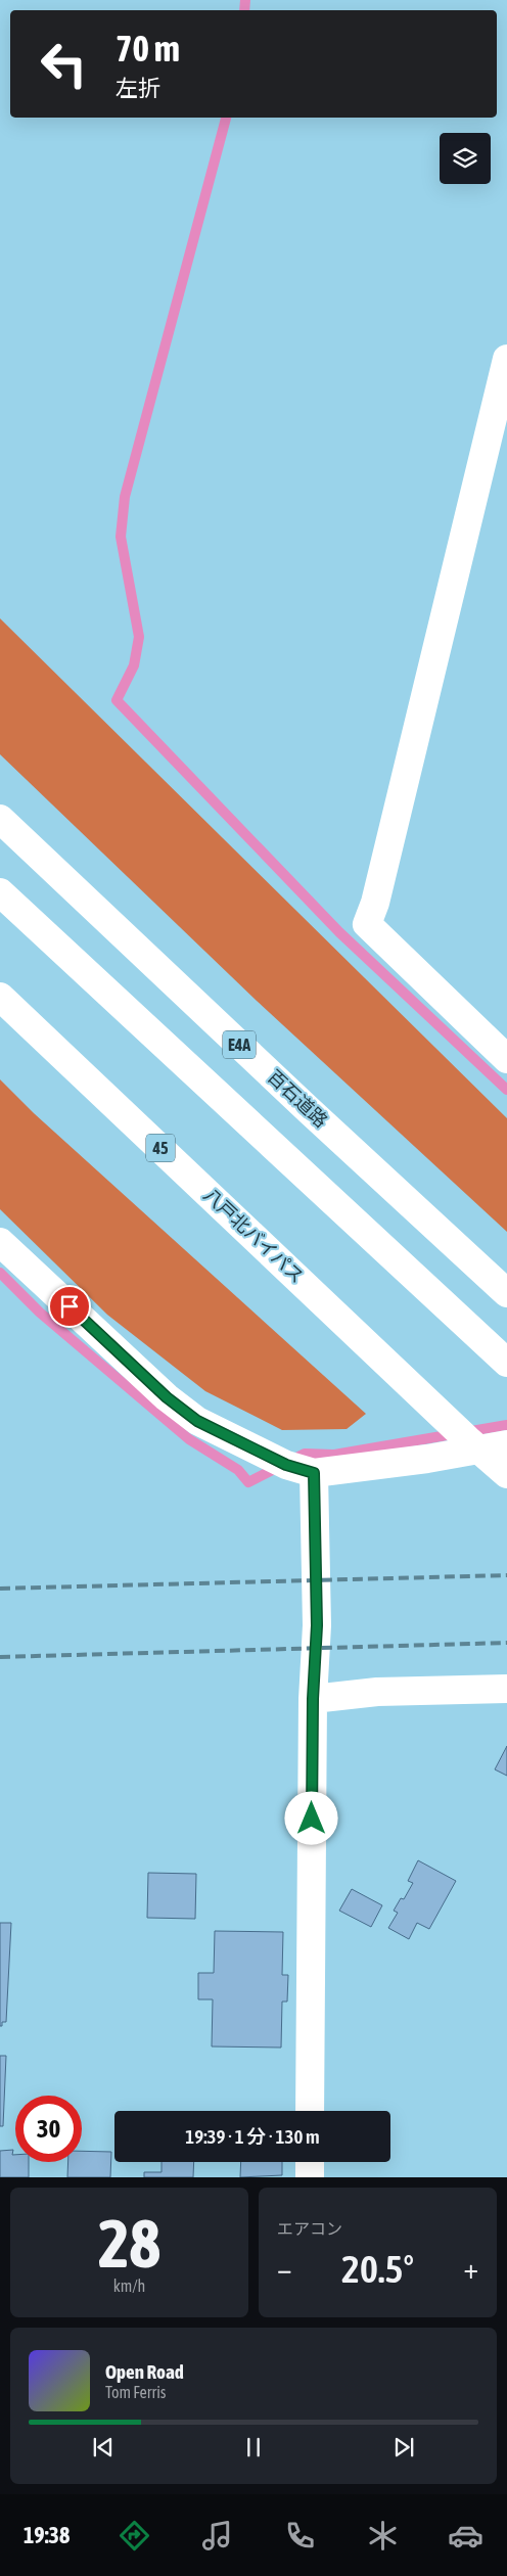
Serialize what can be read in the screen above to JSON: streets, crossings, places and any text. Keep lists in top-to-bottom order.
{
  "streets": {
    "main road": [
      "E4A",
      "百石道路",
      "45",
      "八戸北バイパス"
    ]
  },
  "page": {
    "turn": ["70 m", "左折"],
    "limit": "30",
    "trip": "19:39 · 1 分 · 130 m",
    "tile": [
      ["28", "km/h"],
      "エアコン"
    ],
    "heat": ["−", "20.5°", "+"],
    "song": ["Open Road", "Tom Ferris"],
    "tabs": "19:38"
  }
}
